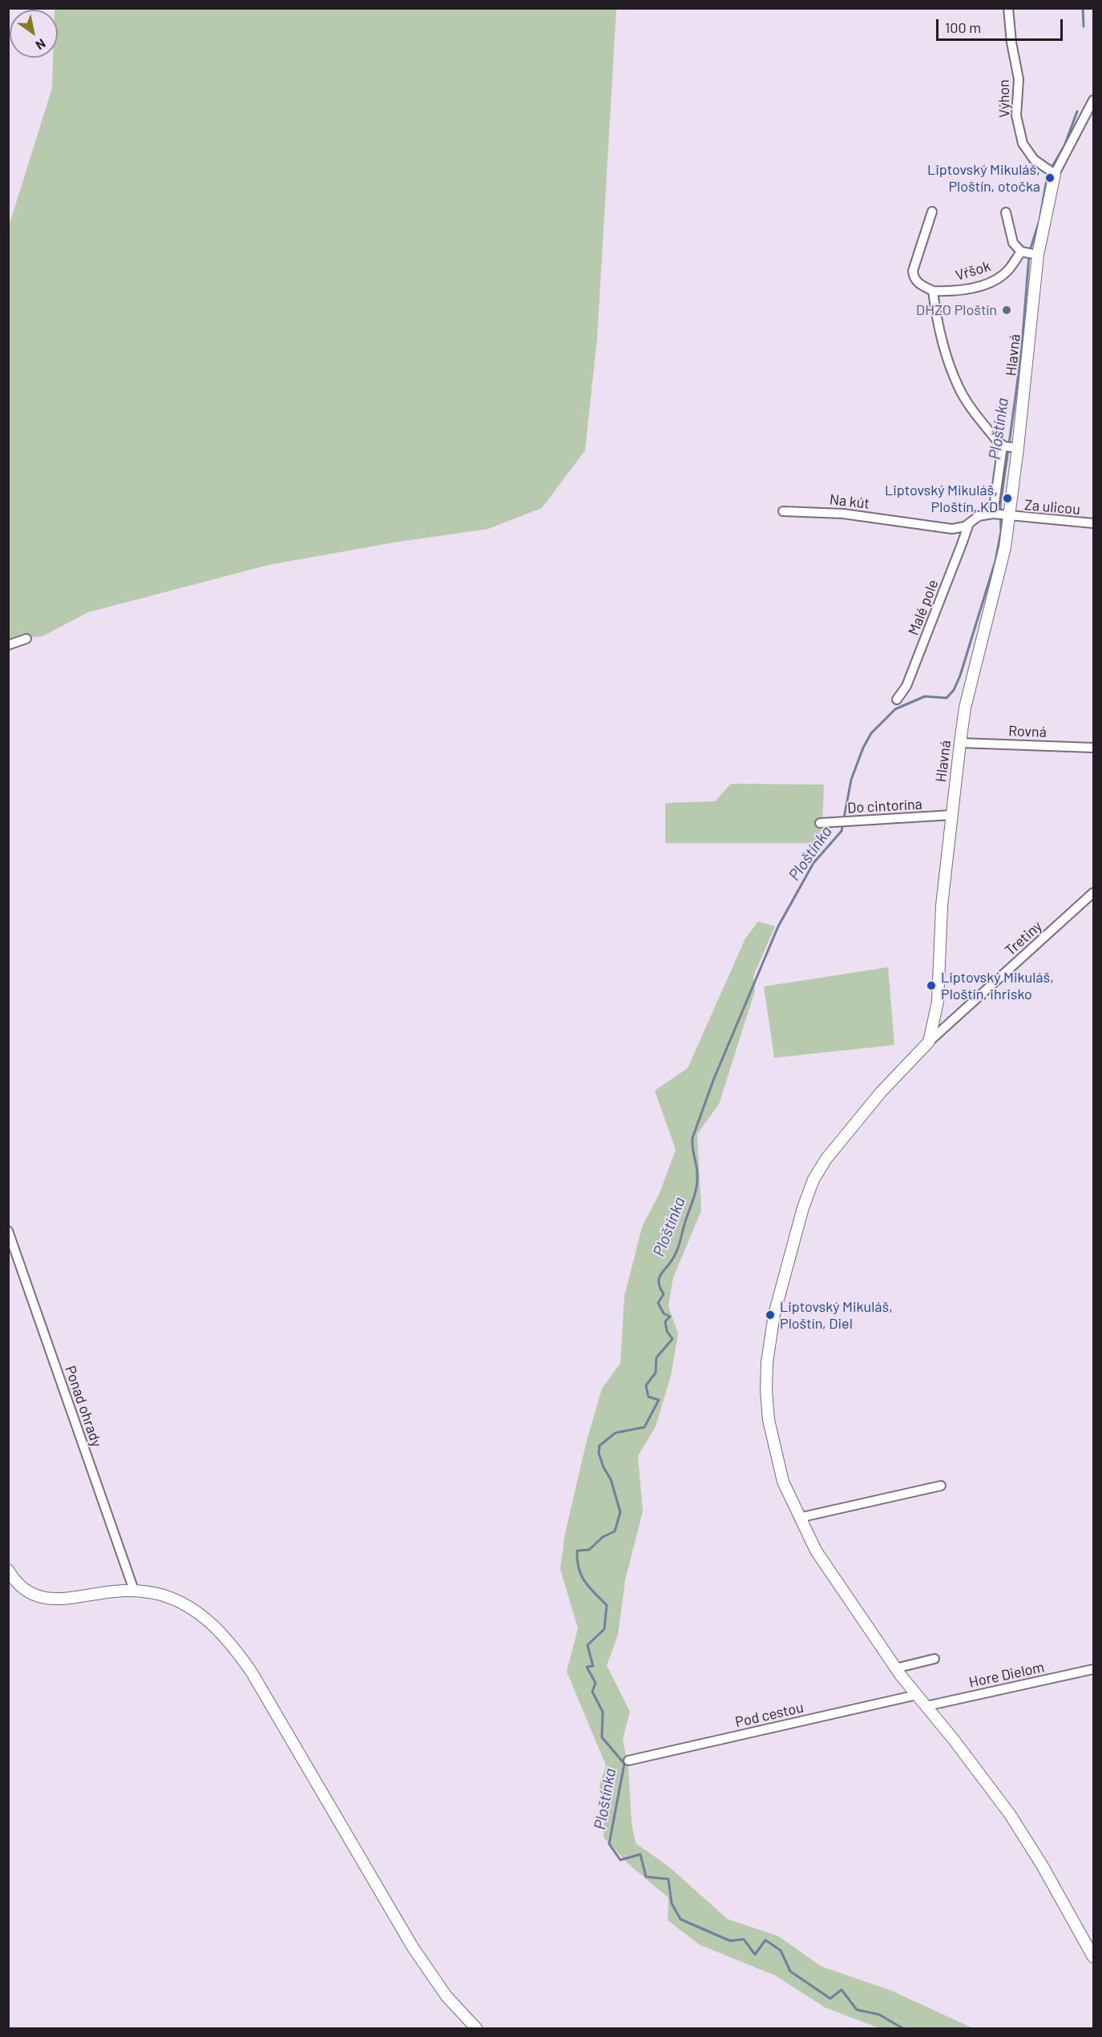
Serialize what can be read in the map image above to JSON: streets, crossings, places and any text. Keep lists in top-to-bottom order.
{
  "streets": {
    "street": [
      "Výhon",
      "Vŕšok",
      "Hlavná",
      "Na kút",
      "Za ulicou",
      "Malé pole",
      "Rovná",
      "Do cintorína",
      "Tretiny",
      "Ponad ohrady",
      "Hore Dielom",
      "Pod cestou"
    ]
  },
  "crossings": [
    ["Výhon", "Hlavná"],
    ["Vŕšok", "Hlavná"],
    ["Hlavná", "Na kút"],
    ["Hlavná", "Za ulicou"],
    ["Hlavná", "Rovná"],
    ["Hlavná", "Do cintorína"],
    ["Hlavná", "Tretiny"],
    ["Na kút", "Za ulicou"],
    ["Na kút", "Malé pole"]
  ],
  "water": ["Ploštínka"],
  "places": [
    "Liptovský Mikuláš, Ploštín, otočka",
    "DHZO Ploštín",
    "Liptovský Mikuláš, Ploštín, KD",
    "Liptovský Mikuláš, Ploštín, ihrisko",
    "Liptovský Mikuláš, Ploštín, Diel"
  ],
  "scale_bar": "100 m",
  "north": "bottom right"
}
